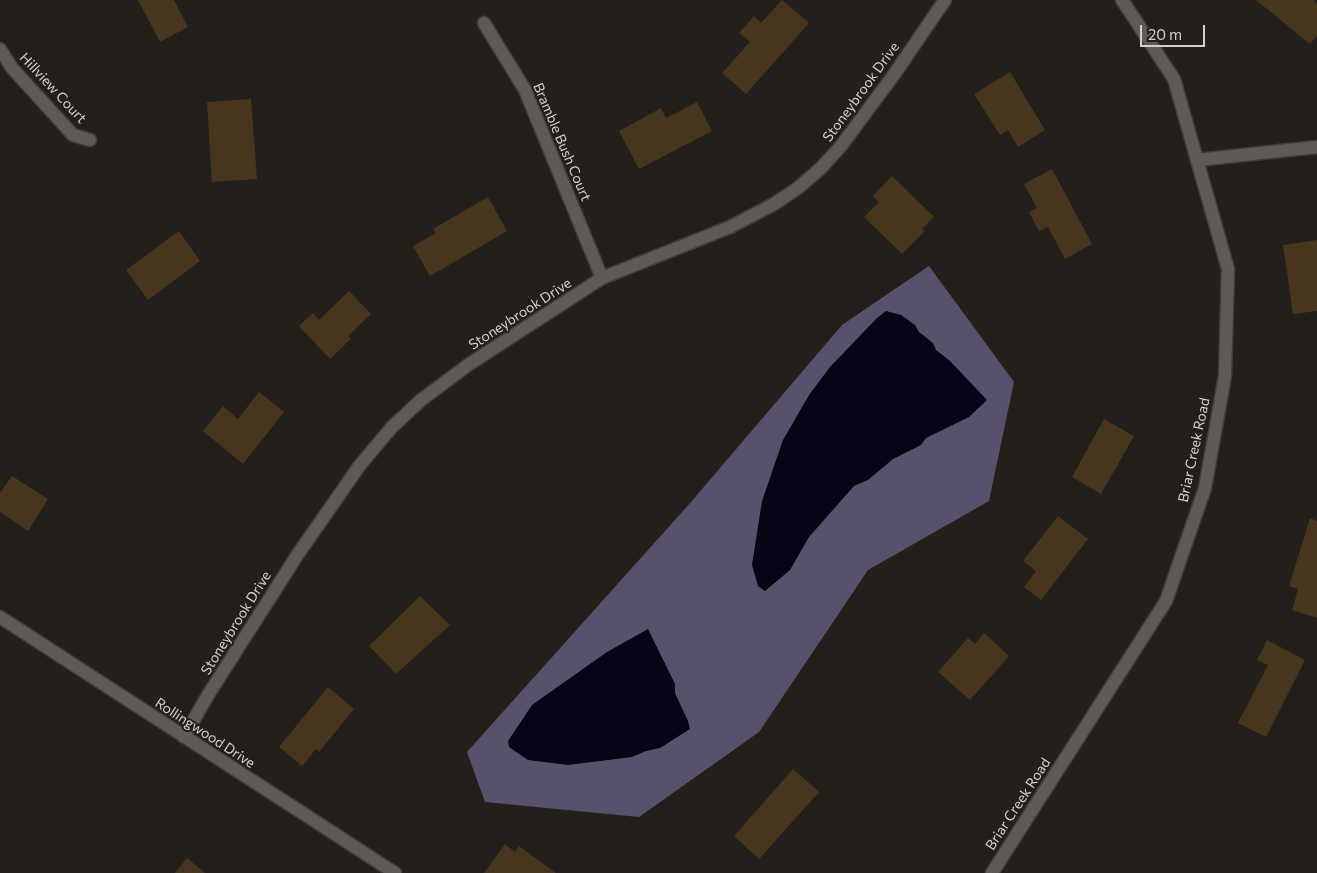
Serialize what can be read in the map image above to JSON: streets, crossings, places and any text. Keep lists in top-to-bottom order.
{
  "streets": {
    "street": [
      "Hillview Court",
      "Stoneybrook Drive",
      "Bramble Bush Court",
      "Briar Creek Road",
      "Rollingwood Drive"
    ]
  },
  "crossings": [
    ["Stoneybrook Drive", "Bramble Bush Court"],
    ["Stoneybrook Drive", "Rollingwood Drive"]
  ],
  "scale_bar": "20 m"
}
